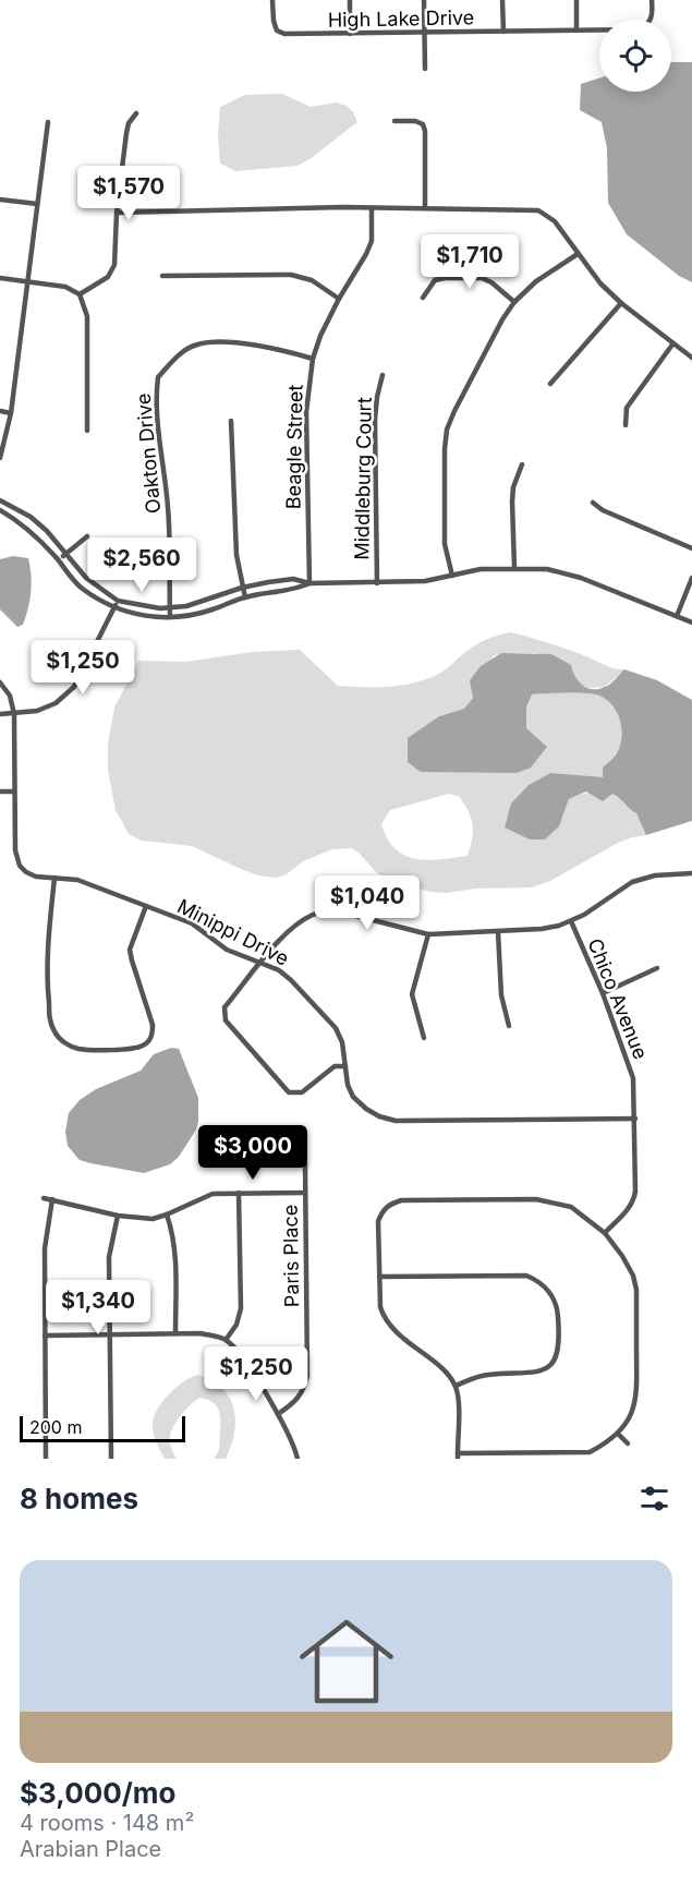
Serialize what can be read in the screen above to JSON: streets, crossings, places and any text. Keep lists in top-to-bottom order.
{
  "streets": {
    "street": [
      "High Lake Drive",
      "Beagle Street",
      "Oakton Drive",
      "Middleburg Court",
      "Minippi Drive",
      "Chico Avenue",
      "Paris Place"
    ]
  },
  "crossings": [
    ["Beagle Street", "Oakton Drive"],
    ["Minippi Drive", "Chico Avenue"]
  ],
  "scale_bar": "200 m",
  "page": {
    "price": [
      "$1,570",
      "$1,710",
      "$2,560",
      "$1,250",
      "$1,040",
      "$3,000",
      "$1,340",
      "$1,250"
    ],
    "scale": "200 m",
    "heading": "8 homes",
    "list": [
      {
        "name": "$3,000/mo",
        "note": "4 rooms · 148 m² · Arabian Place"
      }
    ]
  }
}
